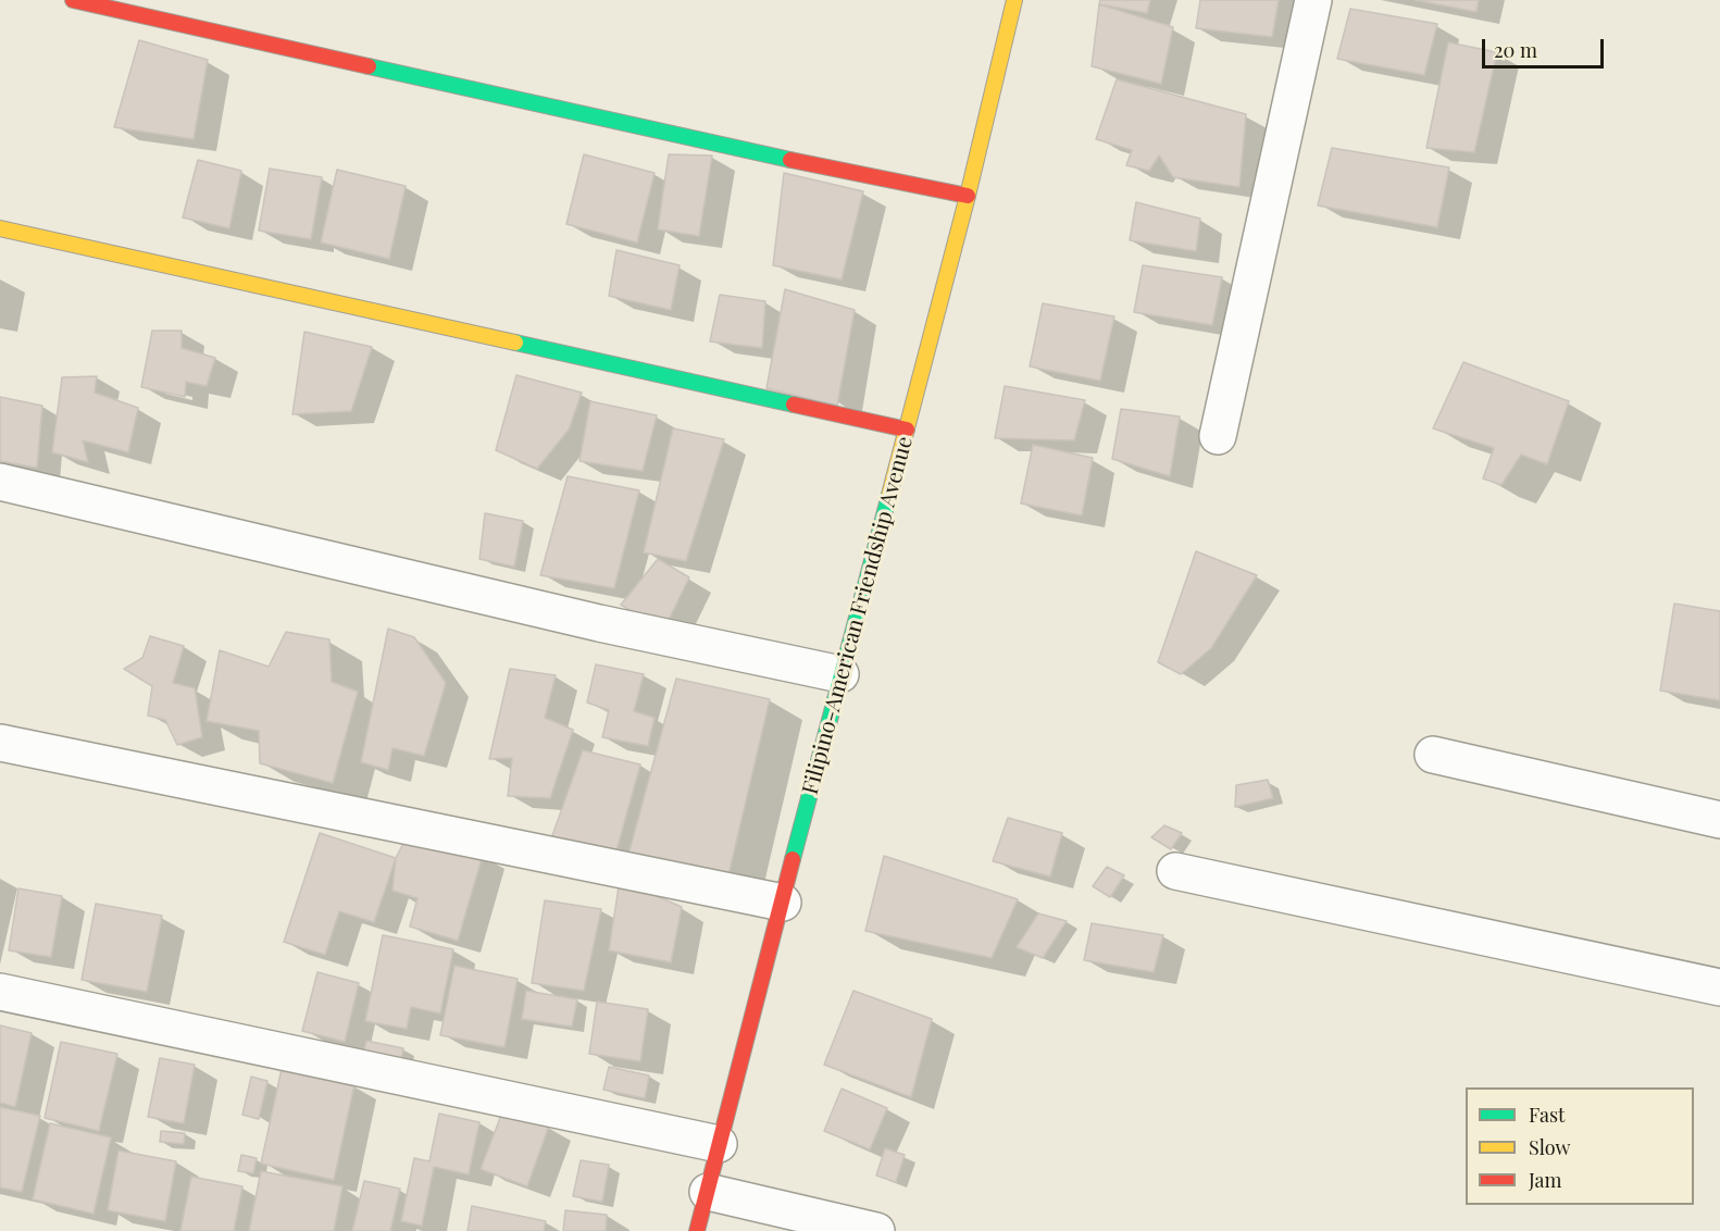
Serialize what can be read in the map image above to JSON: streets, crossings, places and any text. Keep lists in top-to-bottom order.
{
  "streets": {
    "street": ["Filipino-American Friendship Avenue"]
  },
  "legend": ["Fast", "Slow", "Jam"],
  "scale_bar": "20 m"
}
